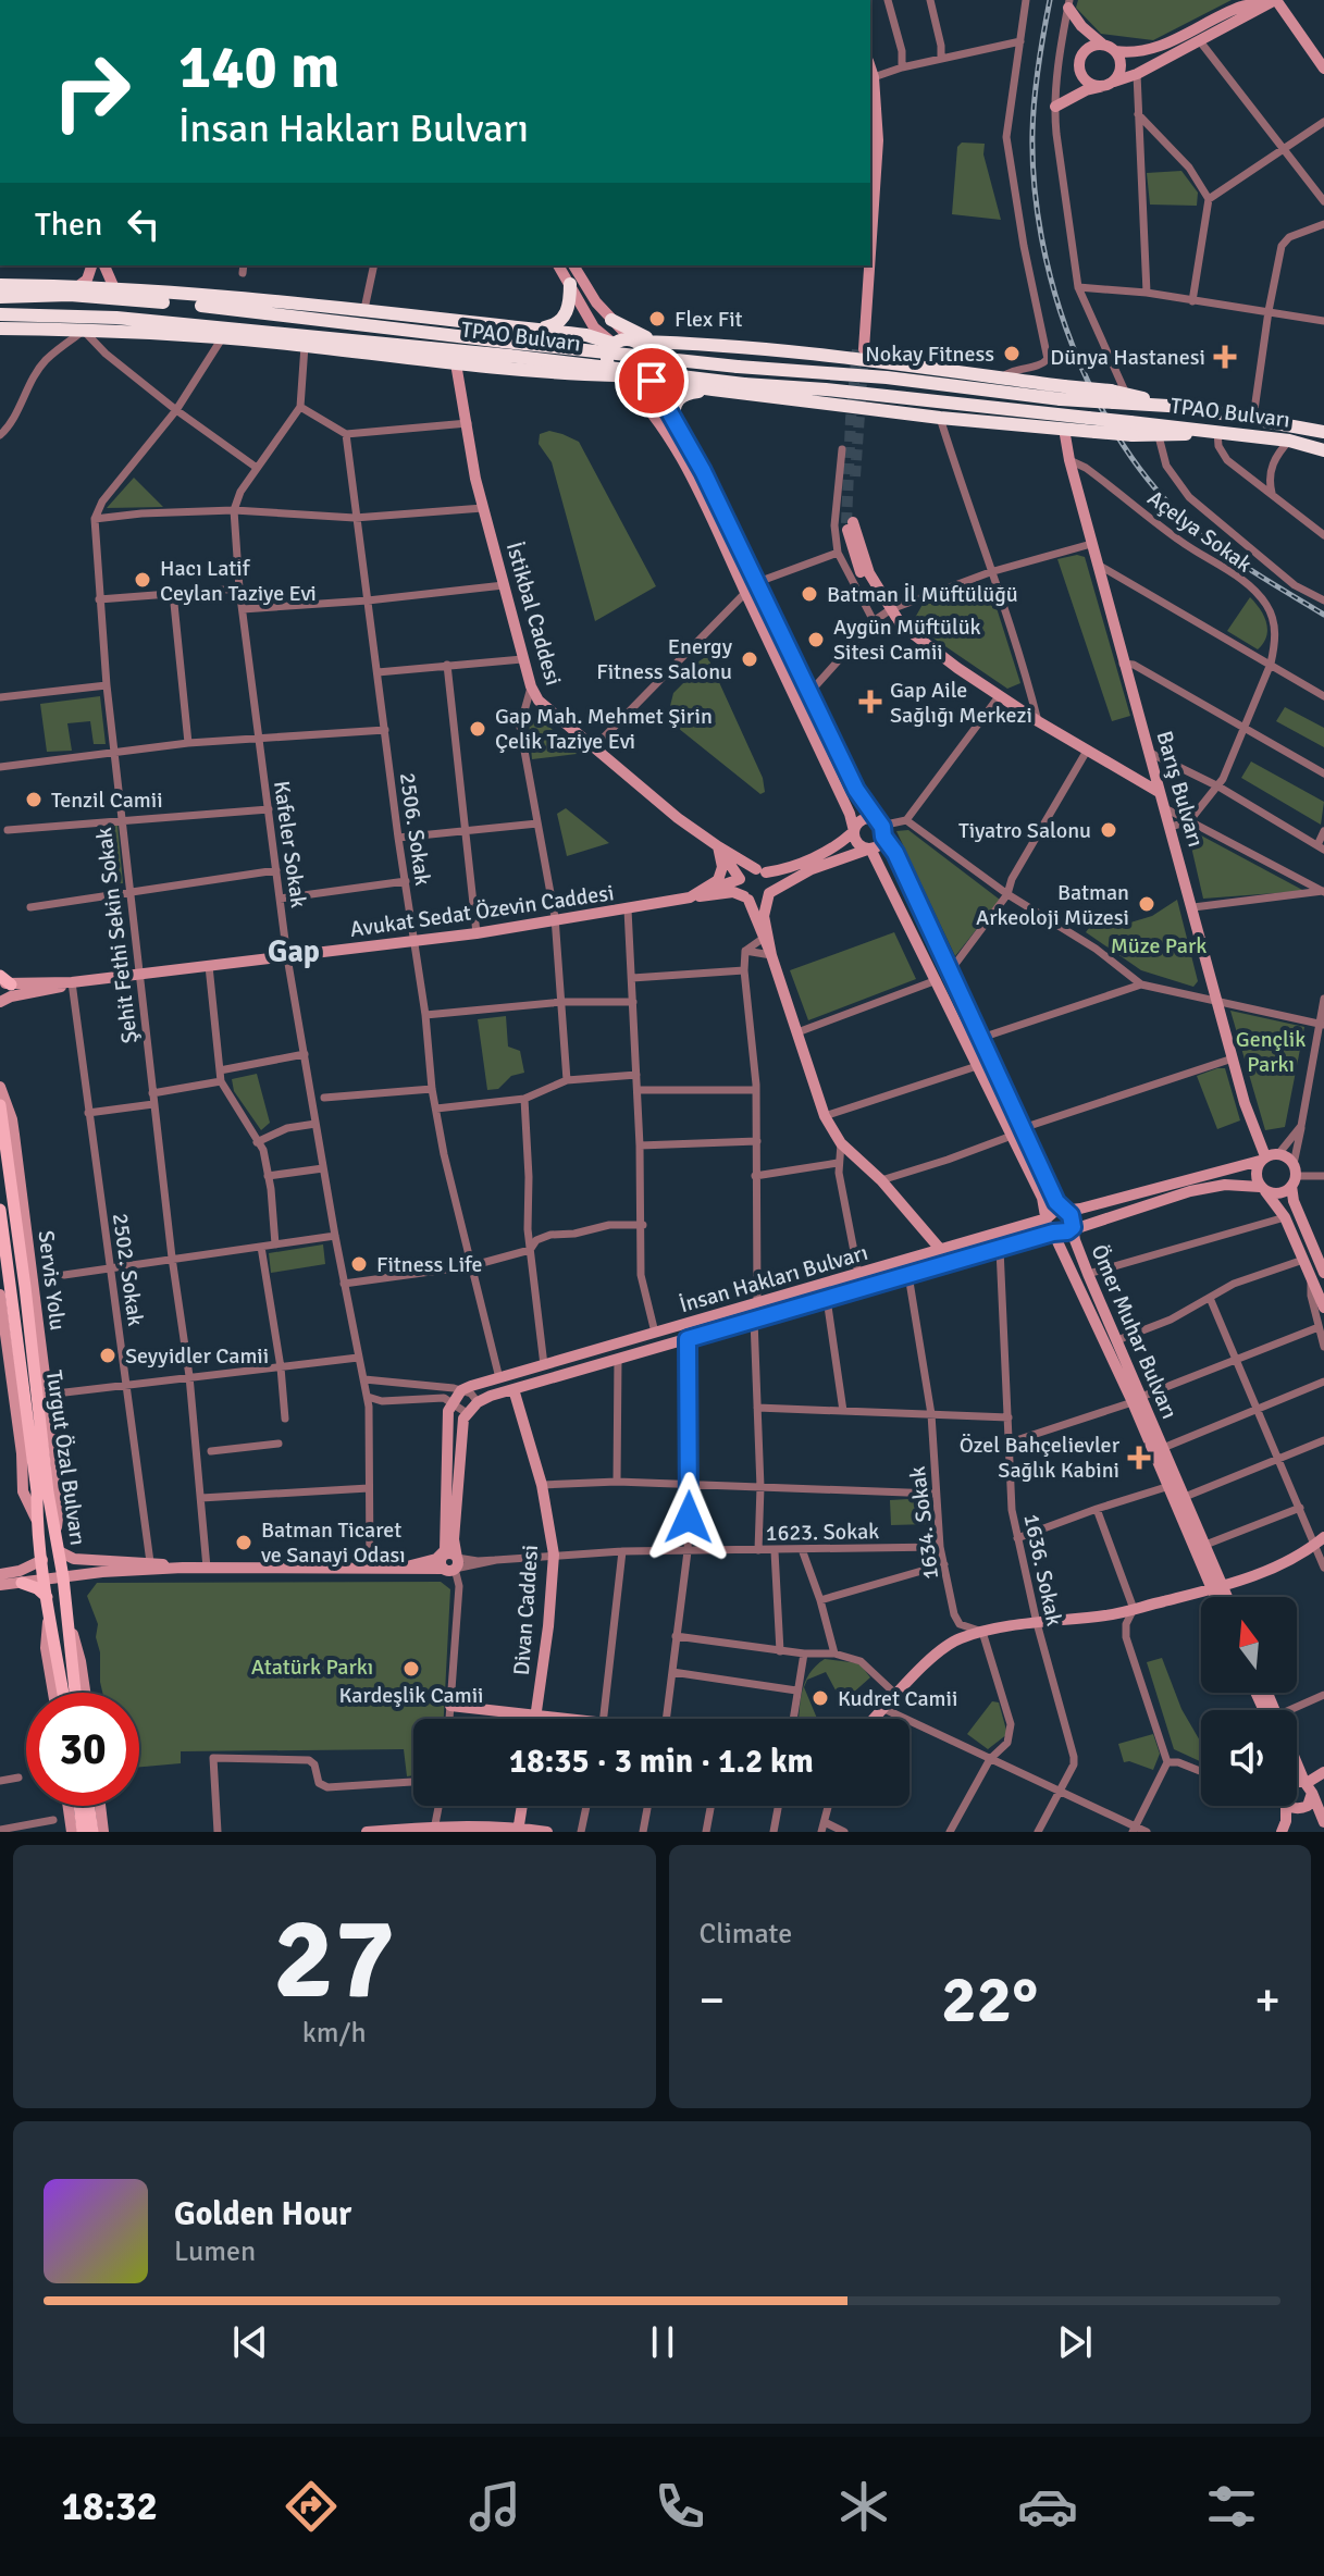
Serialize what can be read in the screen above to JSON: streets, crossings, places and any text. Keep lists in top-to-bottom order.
{
  "streets": {
    "highway": ["TPAO Bulvarı"],
    "main road": ["Turgut Özal Bulvarı"],
    "street": [
      "Açelya Sokak",
      "İstikbal Caddesi",
      "Barış Bulvarı",
      "2506. Sokak",
      "Kafeler Sokak",
      "Avukat Sedat Özevin Caddesi",
      "Şehit Fethi Sekin Sokak",
      "2502. Sokak",
      "İnsan Hakları Bulvarı",
      "Ömer Muhar Bulvarı",
      "1634. Sokak",
      "1623. Sokak",
      "1636. Sokak",
      "Divan Caddesi"
    ]
  },
  "crossings": [
    ["TPAO Bulvarı", "İstikbal Caddesi"],
    ["Açelya Sokak", "Barış Bulvarı"],
    ["İstikbal Caddesi", "Avukat Sedat Özevin Caddesi"],
    ["Barış Bulvarı", "İnsan Hakları Bulvarı"],
    ["2506. Sokak", "Avukat Sedat Özevin Caddesi"],
    ["2506. Sokak", "İnsan Hakları Bulvarı"],
    ["Kafeler Sokak", "Avukat Sedat Özevin Caddesi"],
    ["Avukat Sedat Özevin Caddesi", "Şehit Fethi Sekin Sokak"],
    ["Avukat Sedat Özevin Caddesi", "2502. Sokak"],
    ["İnsan Hakları Bulvarı", "Ömer Muhar Bulvarı"],
    ["İnsan Hakları Bulvarı", "1634. Sokak"],
    ["İnsan Hakları Bulvarı", "1636. Sokak"],
    ["İnsan Hakları Bulvarı", "Divan Caddesi"],
    ["1634. Sokak", "1623. Sokak"],
    ["1623. Sokak", "Divan Caddesi"]
  ],
  "districts": ["Gap"],
  "parks": ["Müze Park", "Gençlik Parkı", "Atatürk Parkı"],
  "places": {
    "other": [
      "Flex Fit",
      "Nokay Fitness",
      "Hacı Latif Ceylan Taziye Evi",
      "Batman İl Müftülüğü",
      "Aygün Müftülük Sitesi Camii",
      "Energy Fitness Salonu",
      "Gap Mah. Mehmet Şirin Çelik Taziye Evi",
      "Tenzil Camii",
      "Tiyatro Salonu",
      "Batman Arkeoloji Müzesi",
      "Fitness Life",
      "Seyyidler Camii",
      "Batman Ticaret ve Sanayi Odası",
      "Kardeşlik Camii",
      "Kudret Camii"
    ],
    "health": ["Dünya Hastanesi", "Gap Aile Sağlığı Merkezi", "Özel Bahçelievler Sağlık Kabini"]
  },
  "north": "top",
  "page": {
    "turn": ["140 m", "İnsan Hakları Bulvarı"],
    "then": "Then",
    "limit": "30",
    "trip": "18:35 · 3 min · 1.2 km",
    "tile": [
      ["27", "km/h"],
      "Climate"
    ],
    "heat": ["−", "22°", "+"],
    "song": ["Golden Hour", "Lumen"],
    "tabs": "18:32"
  }
}
